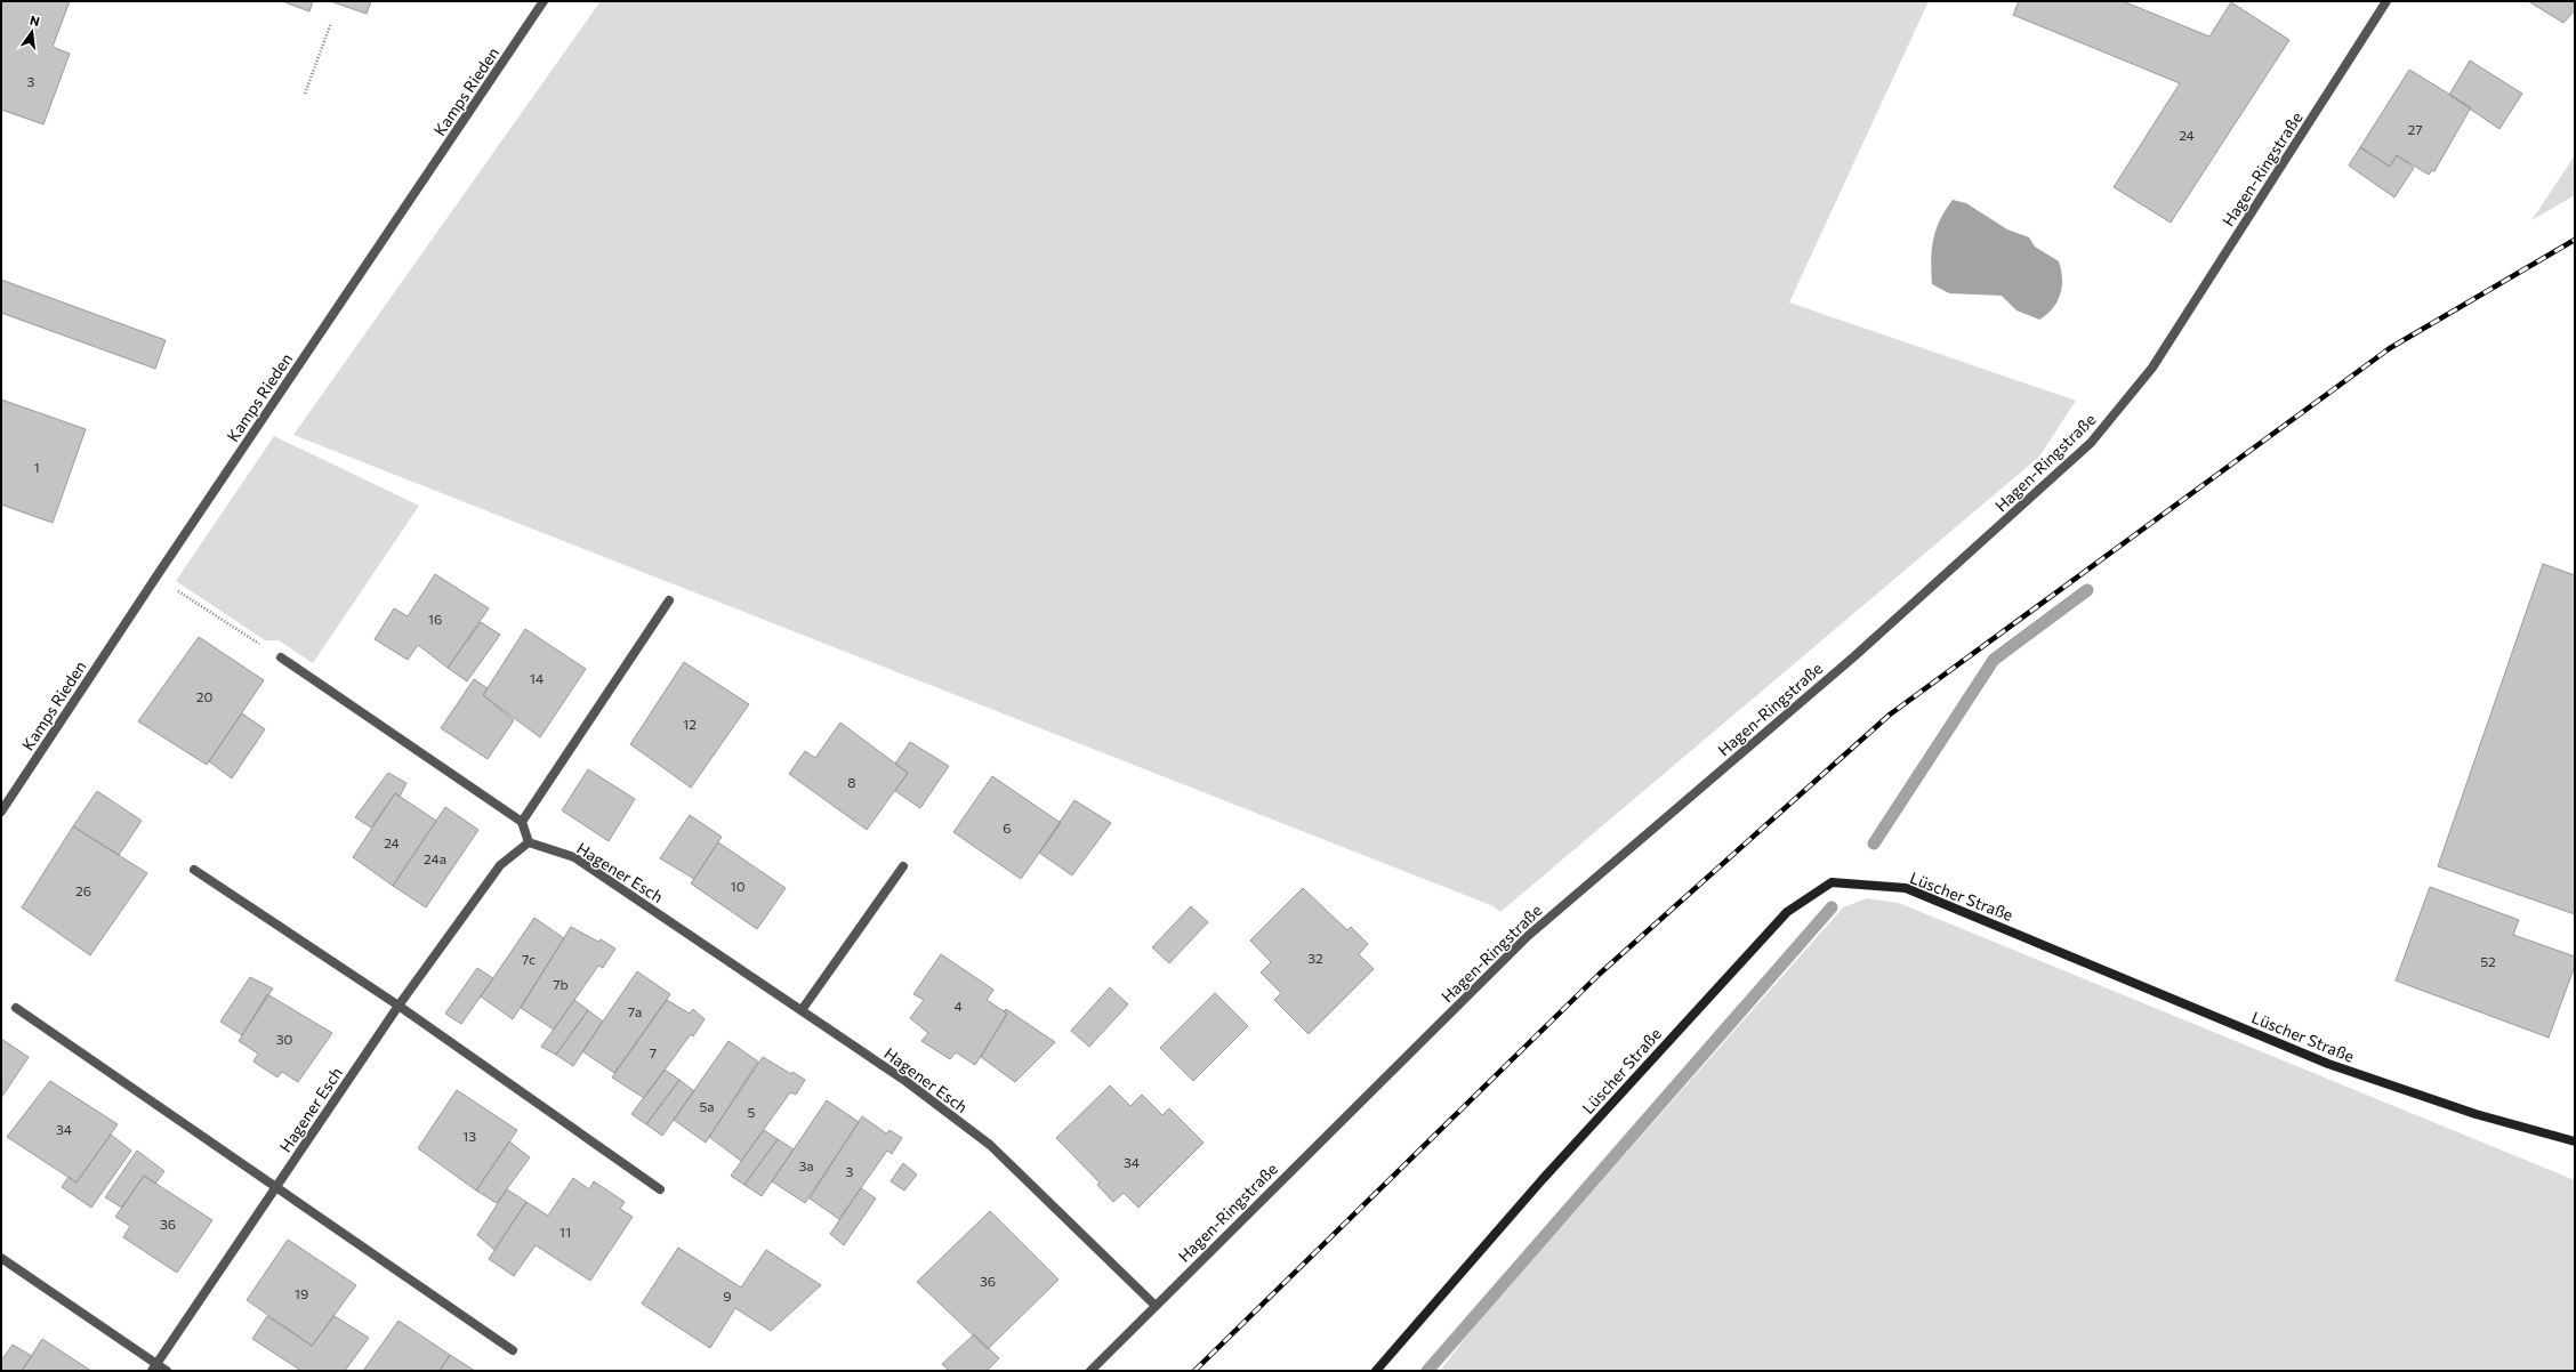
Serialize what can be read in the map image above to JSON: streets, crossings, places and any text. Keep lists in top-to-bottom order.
{
  "streets": {
    "street": [
      "Kamps Rieden",
      "Hagen-Ringstraße",
      "Hagener Esch",
      "Lüscher Straße"
    ]
  },
  "crossings": [
    ["Hagen-Ringstraße", "Hagener Esch"]
  ],
  "house_numbers": [
    "3",
    "27",
    "24",
    "1",
    "16",
    "14",
    "20",
    "12",
    "8",
    "6",
    "24",
    "24a",
    "10",
    "26",
    "32",
    "7c",
    "52",
    "7b",
    "4",
    "7a",
    "30",
    "7",
    "5a",
    "5",
    "34",
    "13",
    "34",
    "3a",
    "3",
    "36",
    "11",
    "36",
    "19",
    "9"
  ],
  "north": "top"
}
